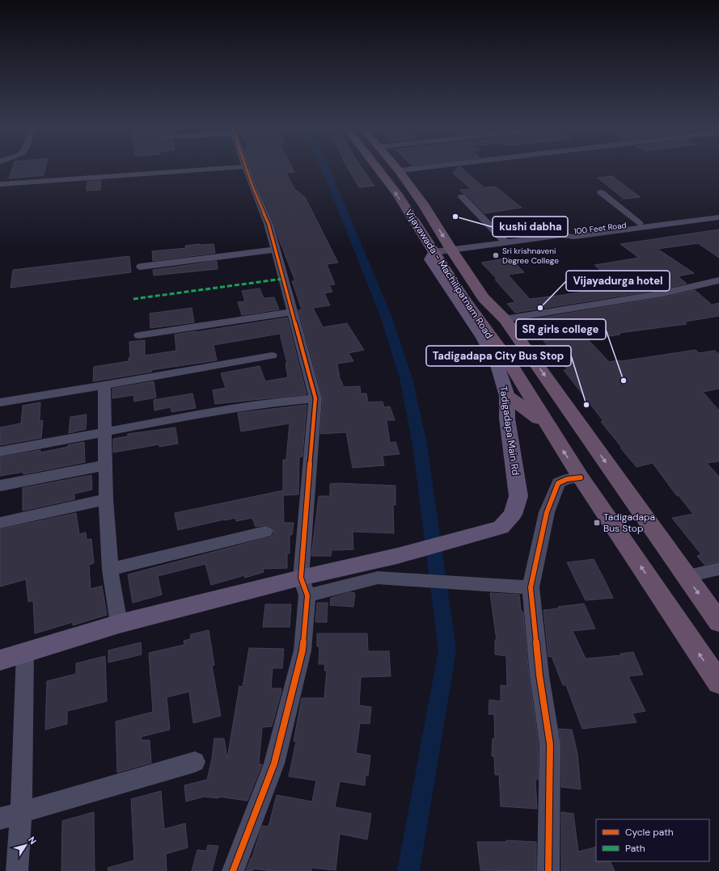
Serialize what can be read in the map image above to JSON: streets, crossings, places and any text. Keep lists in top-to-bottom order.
{
  "streets": {
    "highway": ["Vijayawada - Machilipatnam Road"],
    "main road": ["Tadigadapa Main Rd"],
    "street": ["100 Feet Road"]
  },
  "crossings": [
    ["Vijayawada - Machilipatnam Road", "Tadigadapa Main Rd"]
  ],
  "places": {
    "other": [
      "kushi dabha",
      "Sri krishnaveni Degree College",
      "Vijayadurga hotel",
      "SR girls college",
      "Tadigadapa City Bus Stop"
    ],
    "transit": ["Tadigadapa Bus Stop"]
  },
  "legend": ["Cycle path", "Path"],
  "north": "top right"
}
